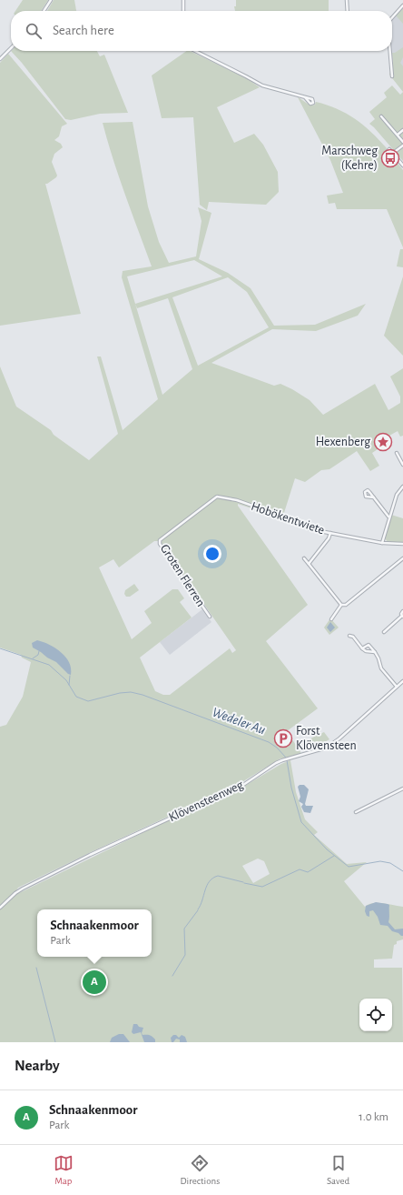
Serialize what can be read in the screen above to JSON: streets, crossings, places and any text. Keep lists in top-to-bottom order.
{
  "streets": {
    "street": ["Hobökentwiete", "Groten Flerren", "Klövensteenweg"]
  },
  "crossings": [
    ["Hobökentwiete", "Groten Flerren"]
  ],
  "water": ["Wedeler Au"],
  "places": {
    "bus stop": ["Marschweg (Kehre)"],
    "place": ["Hexenberg"],
    "parking": ["Forst Klövensteen"]
  },
  "page": {
    "search": "Search here",
    "popup": ["Schnaakenmoor", "Park"],
    "pins": "A",
    "heading": "Nearby",
    "list": [
      {
        "mark": "A",
        "name": "Schnaakenmoor",
        "note": "Park",
        "value": "1.0 km"
      }
    ],
    "nav": ["Map", "Directions", "Saved"]
  }
}
